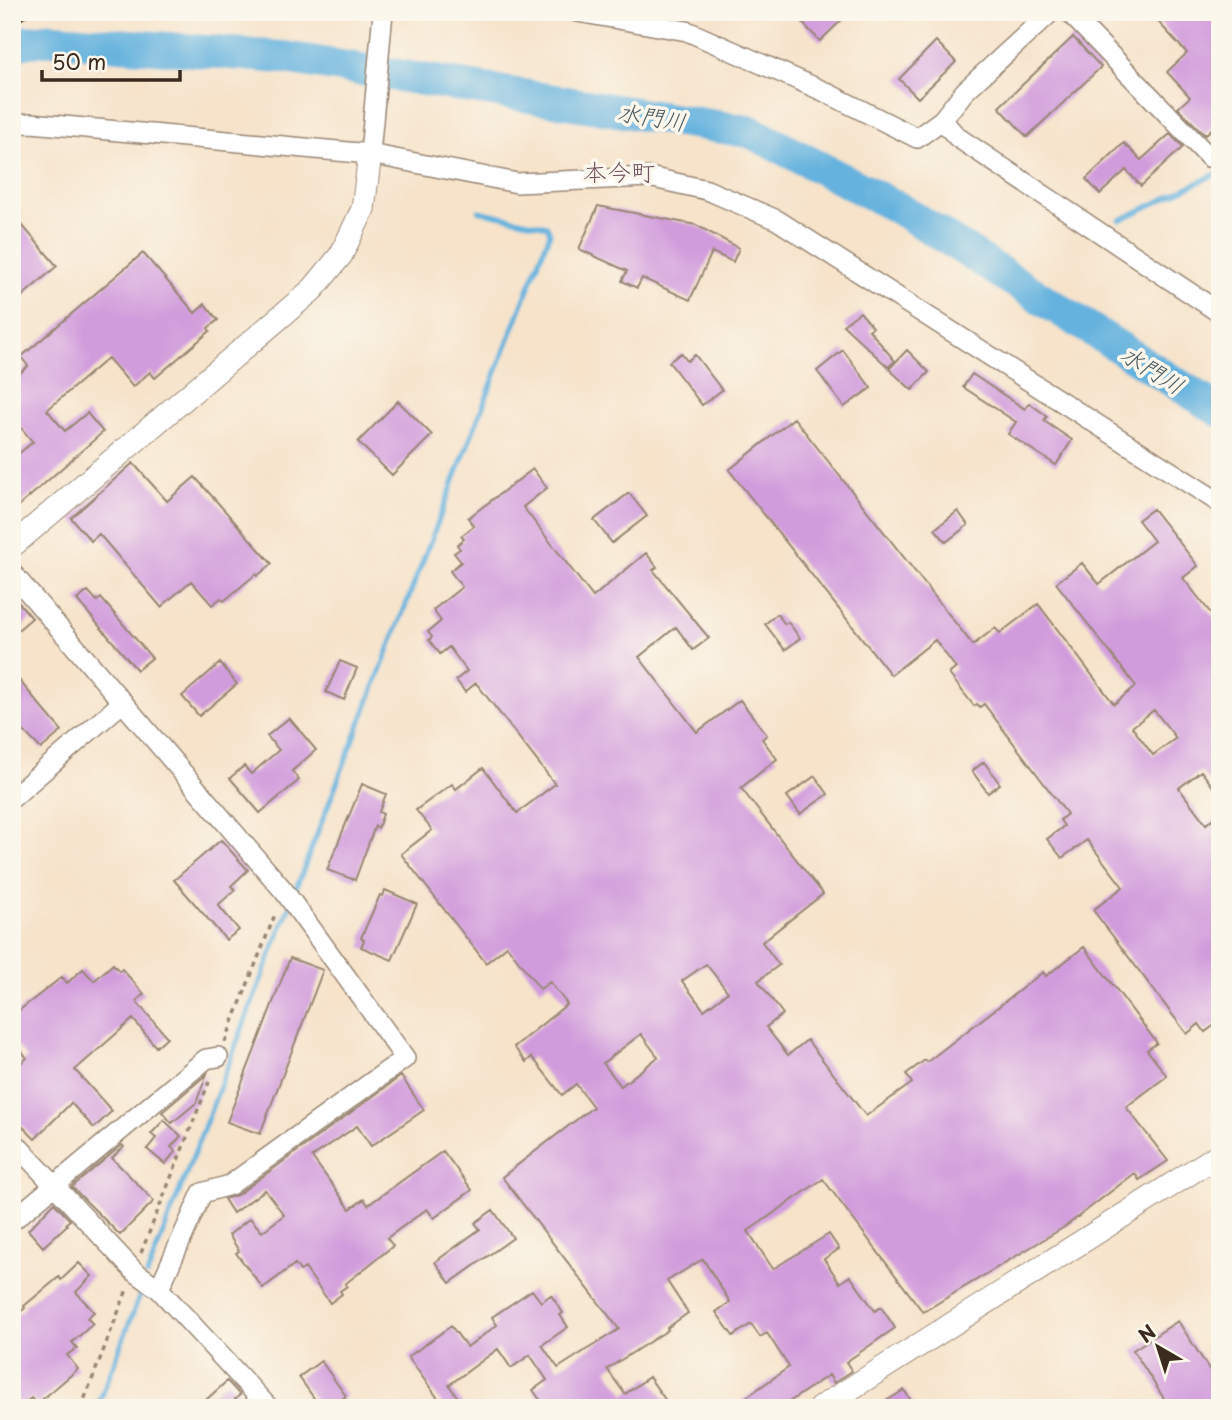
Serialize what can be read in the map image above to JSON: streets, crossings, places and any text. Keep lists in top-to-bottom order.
{
  "districts": ["本今町"],
  "water": ["水門川"],
  "scale_bar": "50 m",
  "north": "top left"
}
